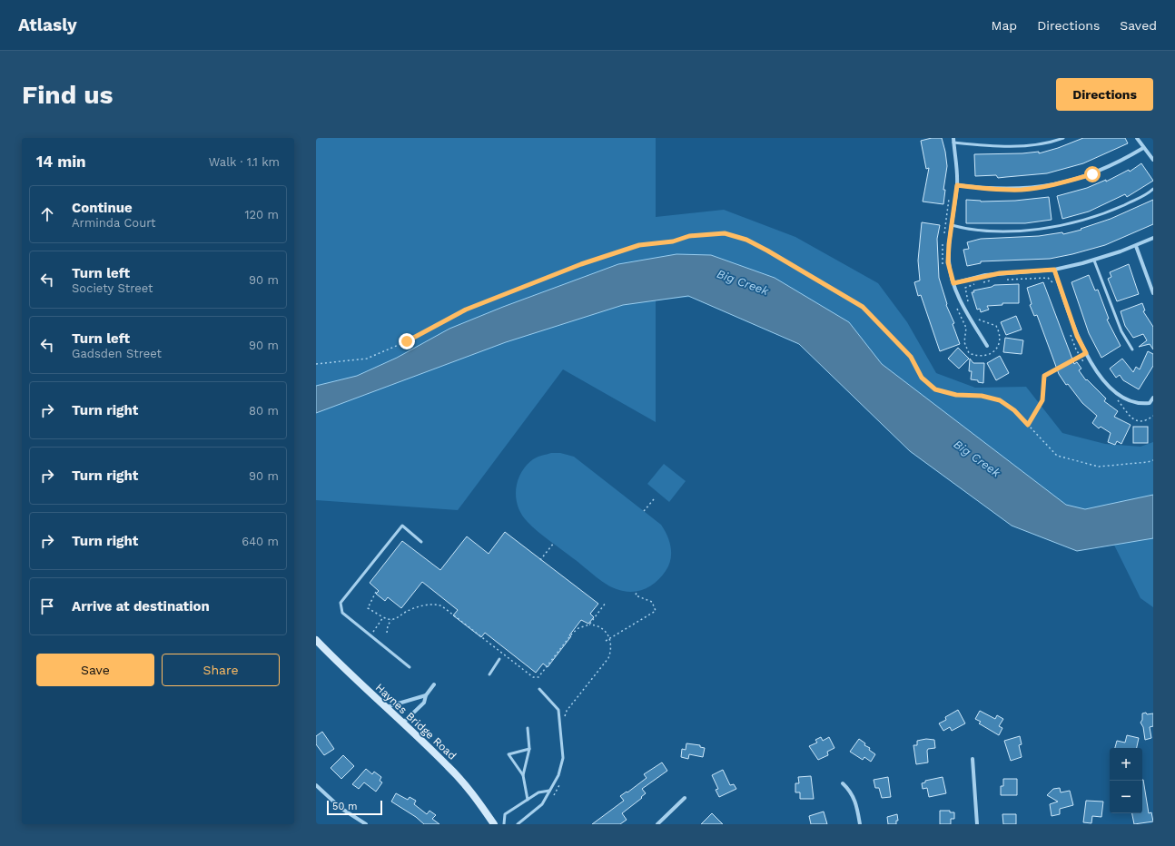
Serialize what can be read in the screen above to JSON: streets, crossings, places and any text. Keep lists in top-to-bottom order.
{
  "streets": {
    "main road": ["Haynes Bridge Road"]
  },
  "water": ["Big Creek"],
  "scale_bar": "50 m",
  "page": {
    "header": "Atlasly",
    "nav": ["Map", "Directions", "Saved"],
    "buttons": [
      "Directions",
      ["Save", "Share"]
    ],
    "title": "Find us",
    "heading": ["14 min", "Walk · 1.1 km"],
    "list": [
      ["Continue", "Arminda Court", "120 m"],
      ["Turn left", "Society Street", "90 m"],
      ["Turn left", "Gadsden Street", "90 m"],
      ["Turn right", "80 m"],
      ["Turn right", "90 m"],
      ["Turn right", "640 m"],
      "Arrive at destination"
    ],
    "map_buttons": ["+", "−"],
    "scale": "50 m"
  }
}
